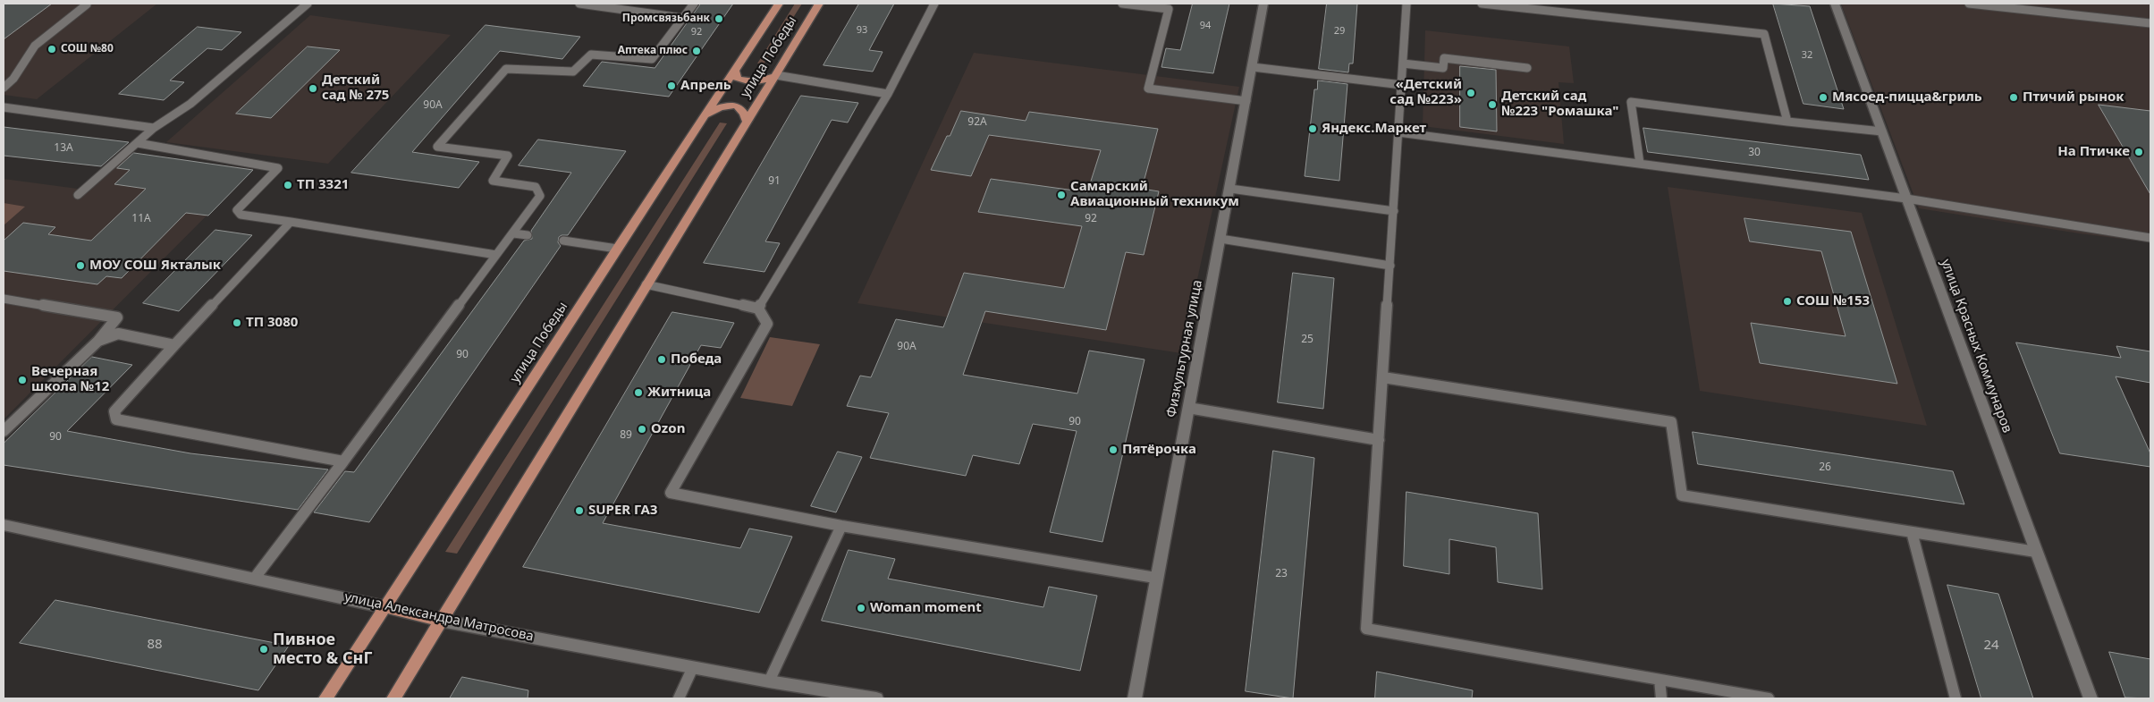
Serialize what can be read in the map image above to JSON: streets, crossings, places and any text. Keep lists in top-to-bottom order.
{
  "streets": {
    "main road": ["улица Победы", "улица Александра Матросова"],
    "street": ["улица Красных Коммунаров", "Физкультурная улица"]
  },
  "crossings": [
    ["улица Победы", "улица Александра Матросова"]
  ],
  "places": [
    "Промсвязьбанк",
    "СОШ №80",
    "Аптека плюс",
    "Апрель",
    "Детский сад № 275",
    "«Детский сад №223»",
    "Мясоед-пицца&гриль",
    "Птичий рынок",
    "Детский сад №223 \"Ромашка\"",
    "Яндекс.Маркет",
    "На Птичке",
    "ТП 3321",
    "Самарский Авиационный техникум",
    "МОУ СОШ Якталык",
    "СОШ №153",
    "ТП 3080",
    "Победа",
    "Вечерная школа №12",
    "Житница",
    "Ozon",
    "Пятёрочка",
    "SUPER ГАЗ",
    "Woman moment",
    "Пивное место & СнГ"
  ],
  "house_numbers": [
    "94",
    "93",
    "29",
    "92",
    "32",
    "90А",
    "92А",
    "13А",
    "30",
    "91",
    "11А",
    "92",
    "25",
    "90А",
    "90",
    "90",
    "89",
    "90",
    "26",
    "23",
    "88",
    "24"
  ]
}
